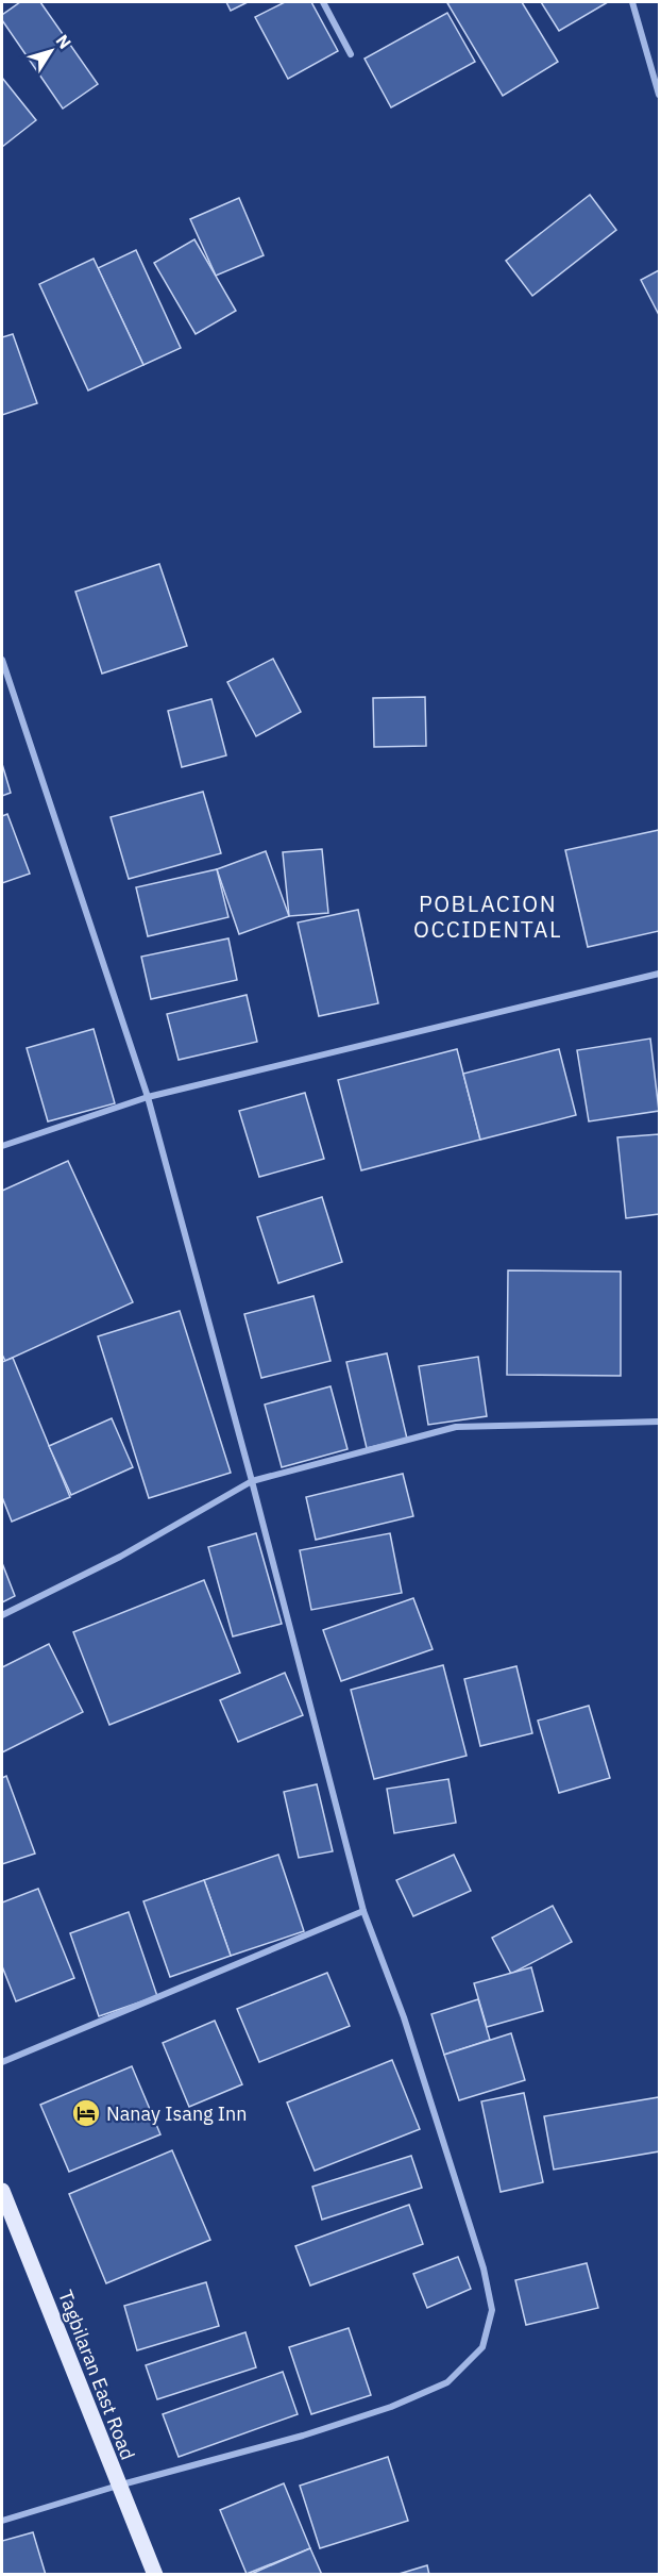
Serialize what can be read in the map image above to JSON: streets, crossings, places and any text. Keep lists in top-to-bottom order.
{
  "streets": {
    "main road": ["Tagbilaran East Road"]
  },
  "districts": ["POBLACION OCCIDENTAL"],
  "places": {
    "hotel": ["Nanay Isang Inn"]
  },
  "north": "top right"
}
